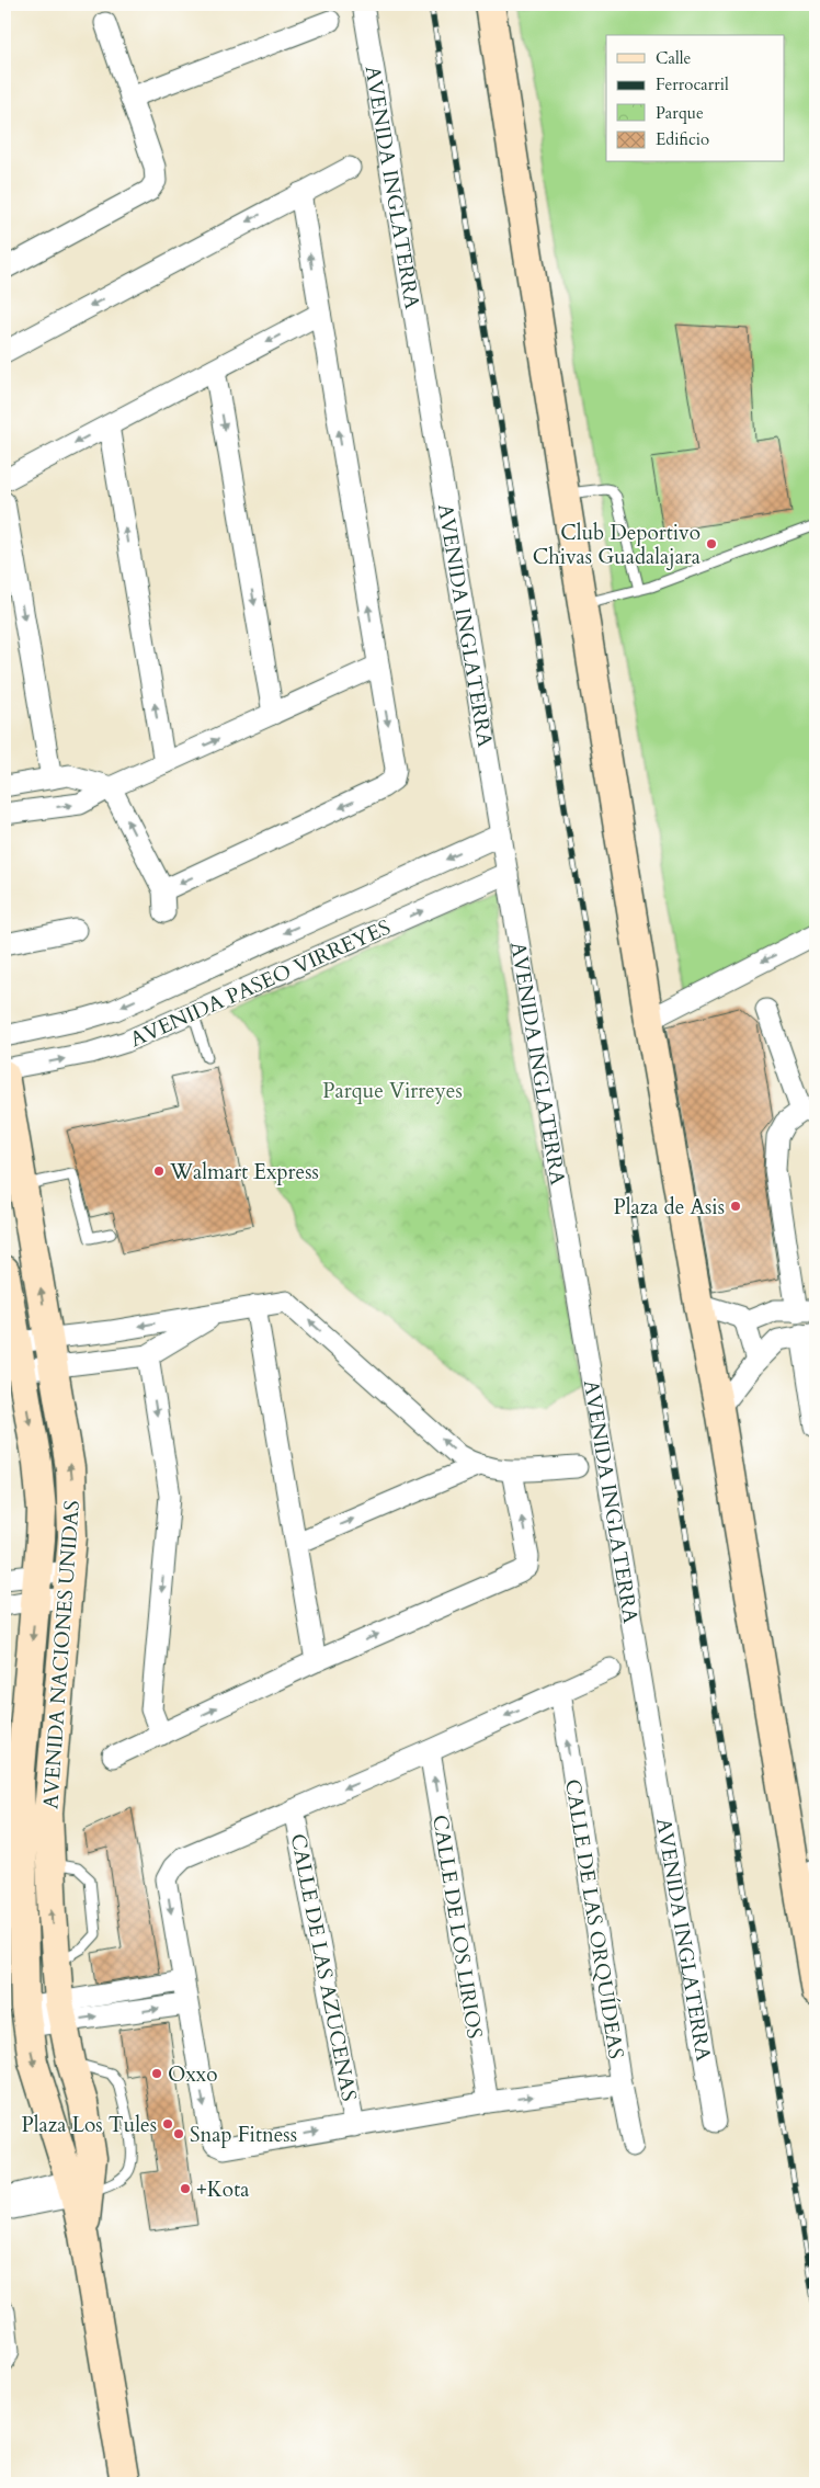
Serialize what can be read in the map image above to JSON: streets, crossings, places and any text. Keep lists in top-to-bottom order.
{
  "streets": {
    "street": [
      "AVENIDA INGLATERRA",
      "AVENIDA PASEO VIRREYES",
      "AVENIDA NACIONES UNIDAS",
      "CALLE DE LAS ORQUÍDEAS",
      "CALLE DE LOS LIRIOS",
      "CALLE DE LAS AZUCENAS"
    ]
  },
  "crossings": [
    ["AVENIDA INGLATERRA", "AVENIDA PASEO VIRREYES"]
  ],
  "one_way": ["CALLE DE LAS ORQUÍDEAS", "CALLE DE LOS LIRIOS"],
  "parks": ["Parque Virreyes"],
  "places": [
    "Club Deportivo Chivas Guadalajara",
    "Walmart Express",
    "Plaza de Asis",
    "Oxxo",
    "Plaza Los Tules",
    "Snap Fitness",
    "+Kota"
  ],
  "legend": [
    "Calle",
    "Ferrocarril",
    "Parque",
    "Edificio"
  ]
}
